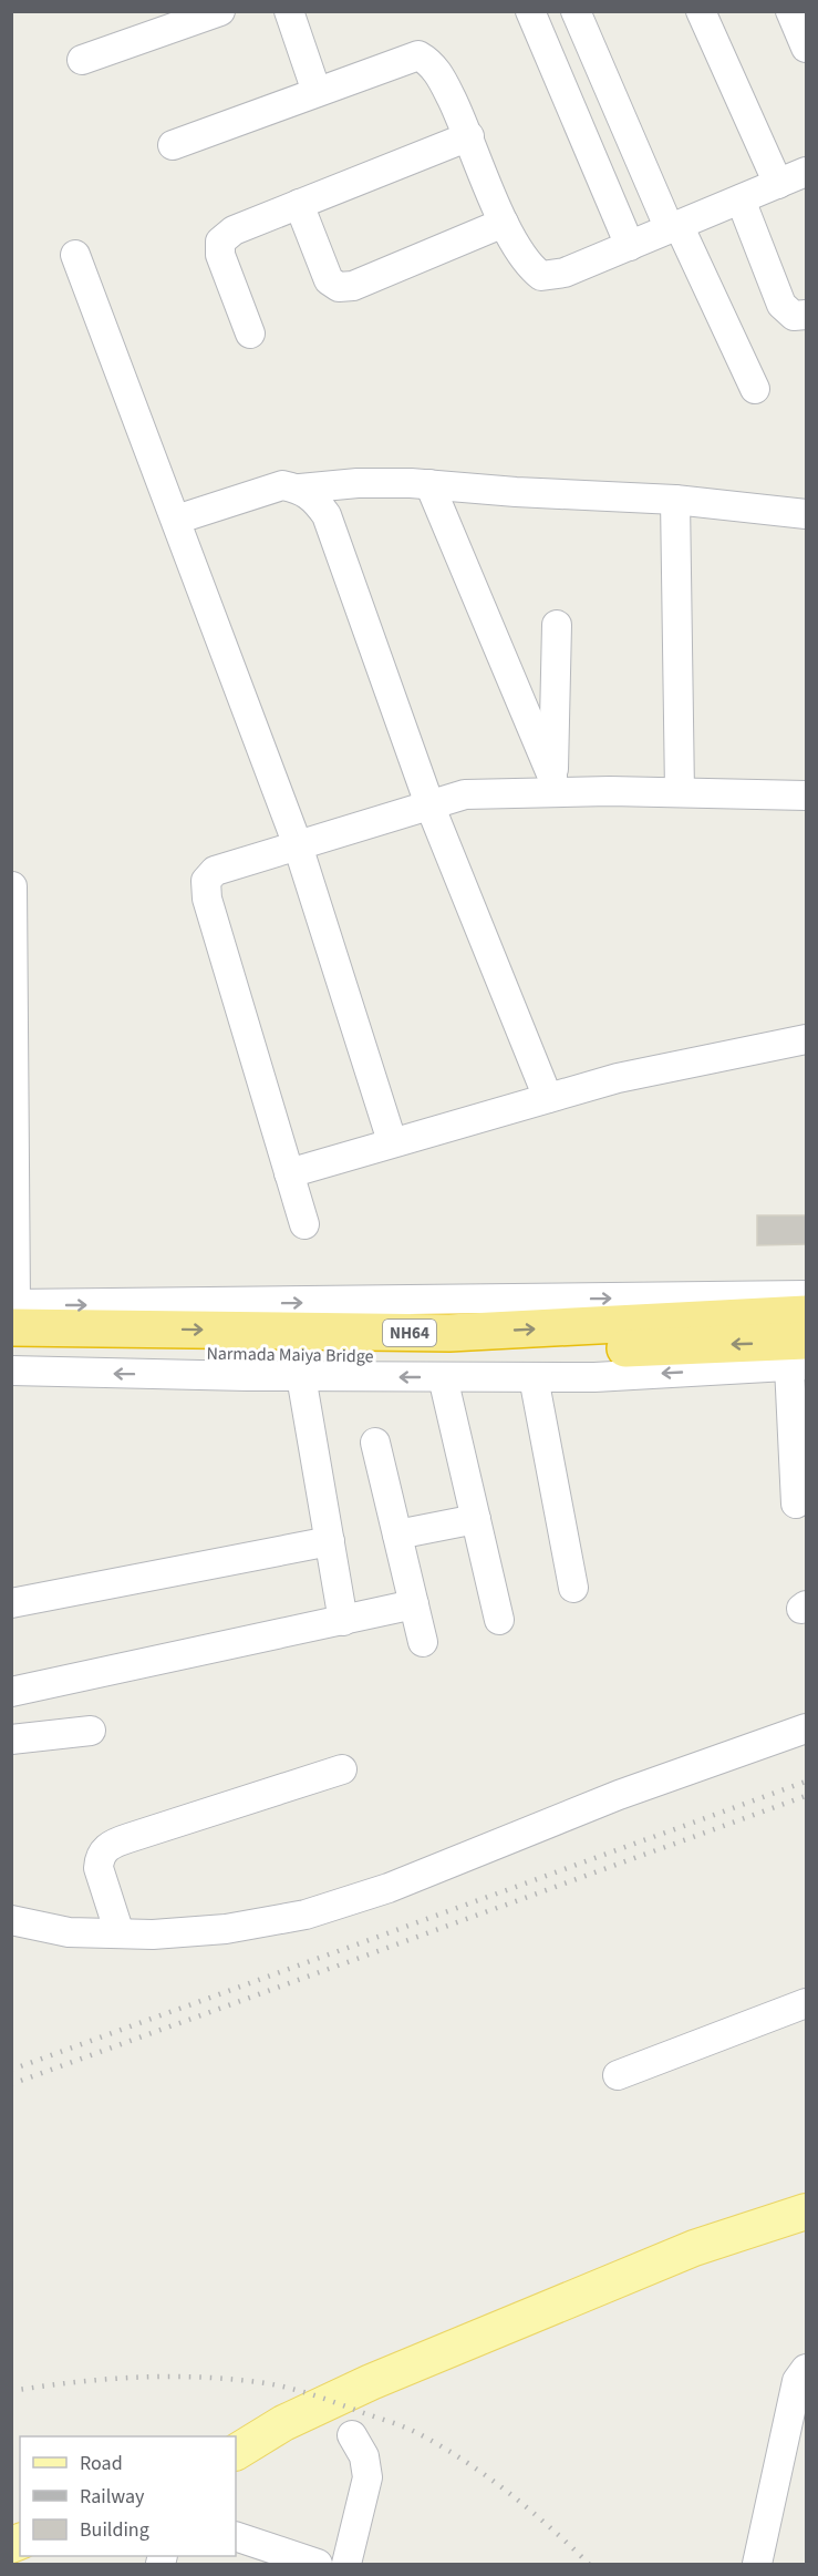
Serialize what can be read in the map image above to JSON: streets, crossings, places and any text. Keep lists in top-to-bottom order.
{
  "streets": {
    "highway": ["NH64", "Narmada Maiya Bridge"]
  },
  "legend": ["Road", "Railway", "Building"]
}
